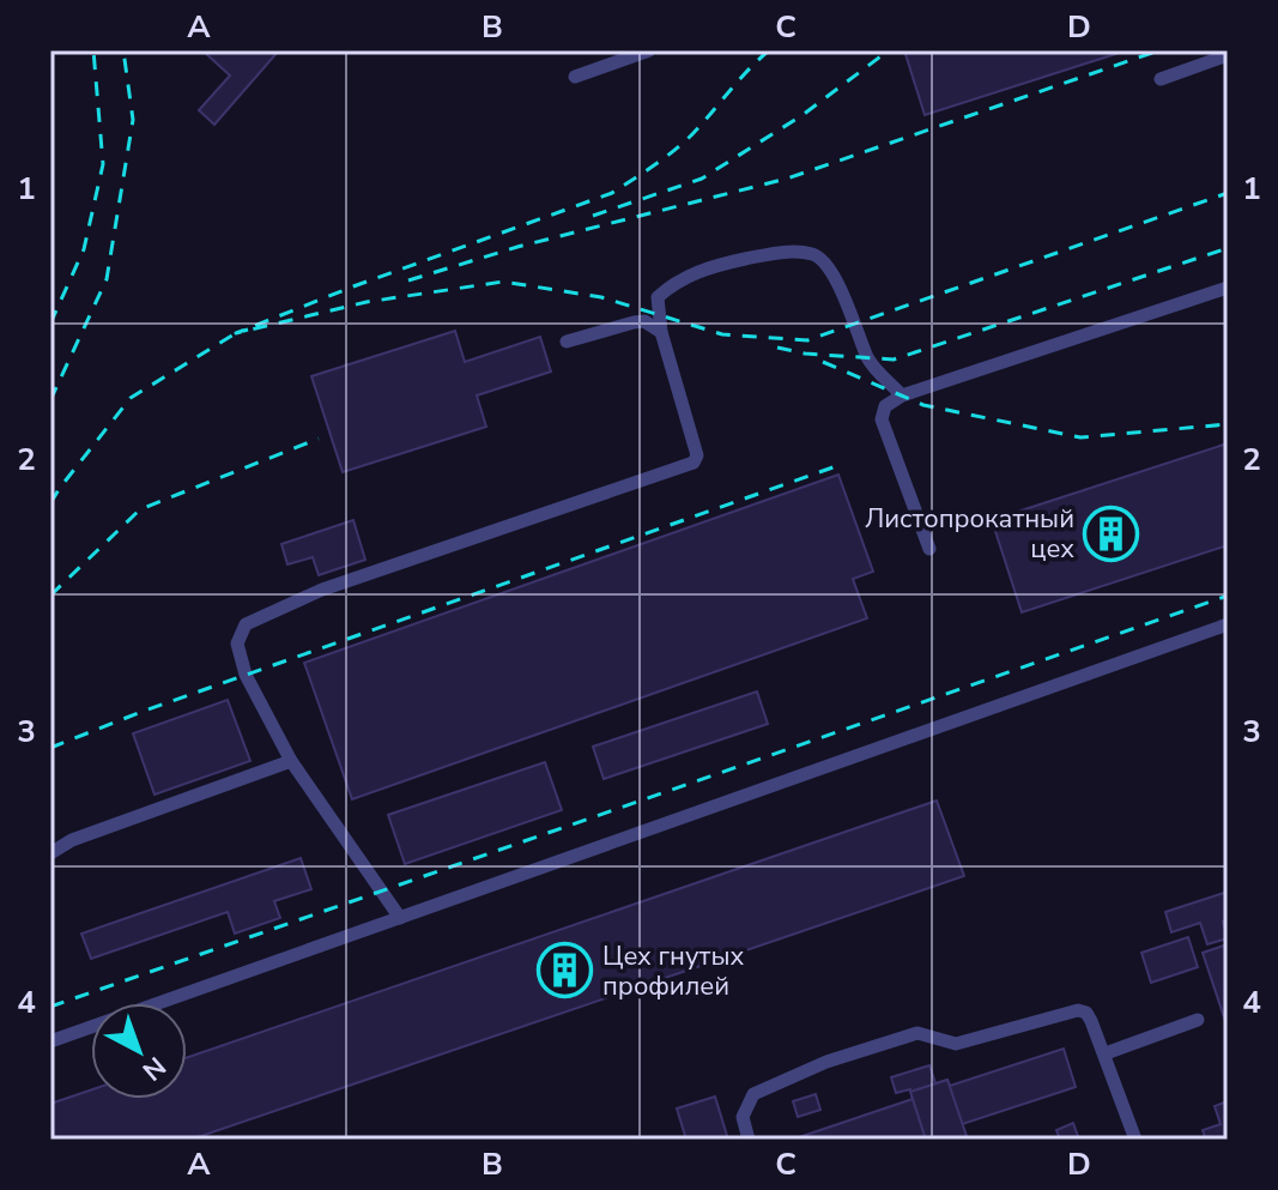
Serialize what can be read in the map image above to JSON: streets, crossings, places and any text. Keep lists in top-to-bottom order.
{
  "places": {
    "building": ["Листопрокатный цех", "Цех гнутых профилей"]
  },
  "north": "bottom right",
  "grid": {
    "columns": [
      "A",
      "B",
      "C",
      "D"
    ],
    "rows": [
      "1",
      "2",
      "3",
      "4"
    ]
  }
}
